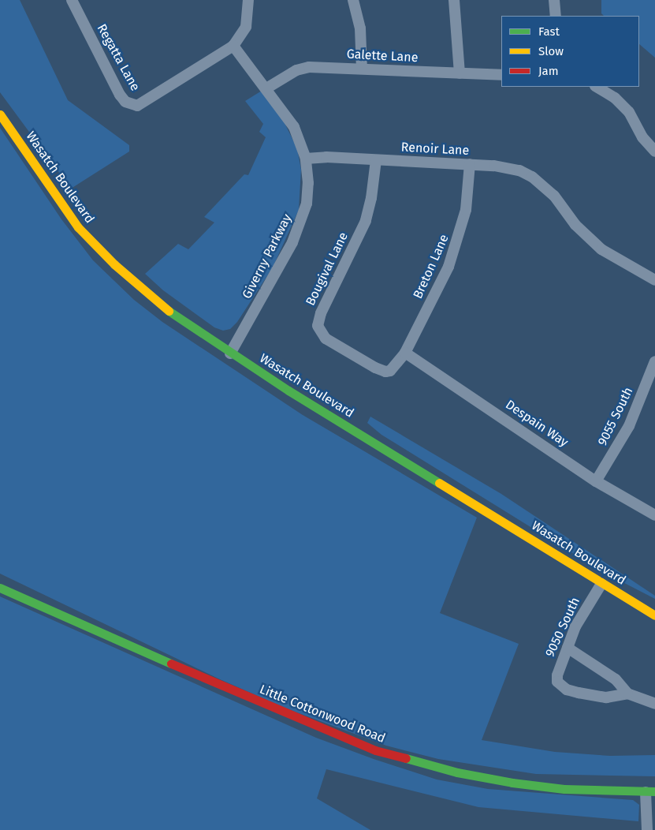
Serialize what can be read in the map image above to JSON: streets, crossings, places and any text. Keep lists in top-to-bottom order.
{
  "streets": {
    "main road": ["Wasatch Boulevard", "Little Cottonwood Road"],
    "street": [
      "Galette Lane",
      "Regatta Lane",
      "Renoir Lane",
      "Giverny Parkway",
      "Breton Lane",
      "Bougival Lane",
      "9055 South",
      "Despain Way",
      "9050 South"
    ]
  },
  "crossings": [
    ["Galette Lane", "Giverny Parkway"],
    ["Regatta Lane", "Giverny Parkway"],
    ["Renoir Lane", "Giverny Parkway"],
    ["Renoir Lane", "Breton Lane"],
    ["Renoir Lane", "Bougival Lane"],
    ["Wasatch Boulevard", "Giverny Parkway"],
    ["Wasatch Boulevard", "9050 South"],
    ["Breton Lane", "Bougival Lane"],
    ["Breton Lane", "Despain Way"],
    ["9055 South", "Despain Way"]
  ],
  "legend": ["Fast", "Slow", "Jam"]
}
